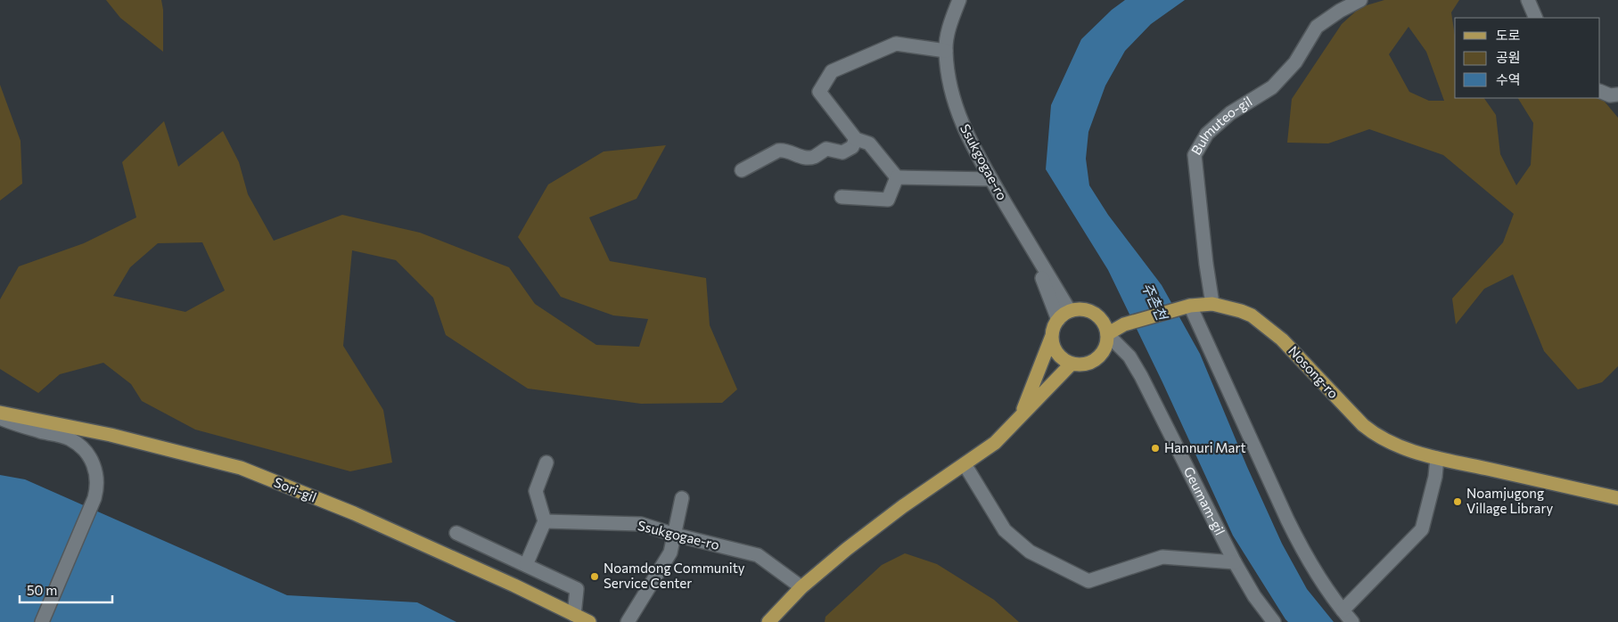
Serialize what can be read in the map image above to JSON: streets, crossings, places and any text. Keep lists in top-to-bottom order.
{
  "streets": {
    "main road": ["Nosong-ro", "Sori-gil"],
    "street": ["Bulmuteo-gil", "Ssukgogae-ro", "Geumam-gil"]
  },
  "crossings": [
    ["Bulmuteo-gil", "Nosong-ro"],
    ["Ssukgogae-ro", "Nosong-ro"],
    ["Ssukgogae-ro", "Geumam-gil"],
    ["Nosong-ro", "Geumam-gil"]
  ],
  "water": ["주촌천"],
  "places": ["Hannuri Mart", "Noamjugong Village Library", "Noamdong Community Service Center"],
  "legend": ["도로", "공원", "수역"],
  "scale_bar": "50 m"
}
